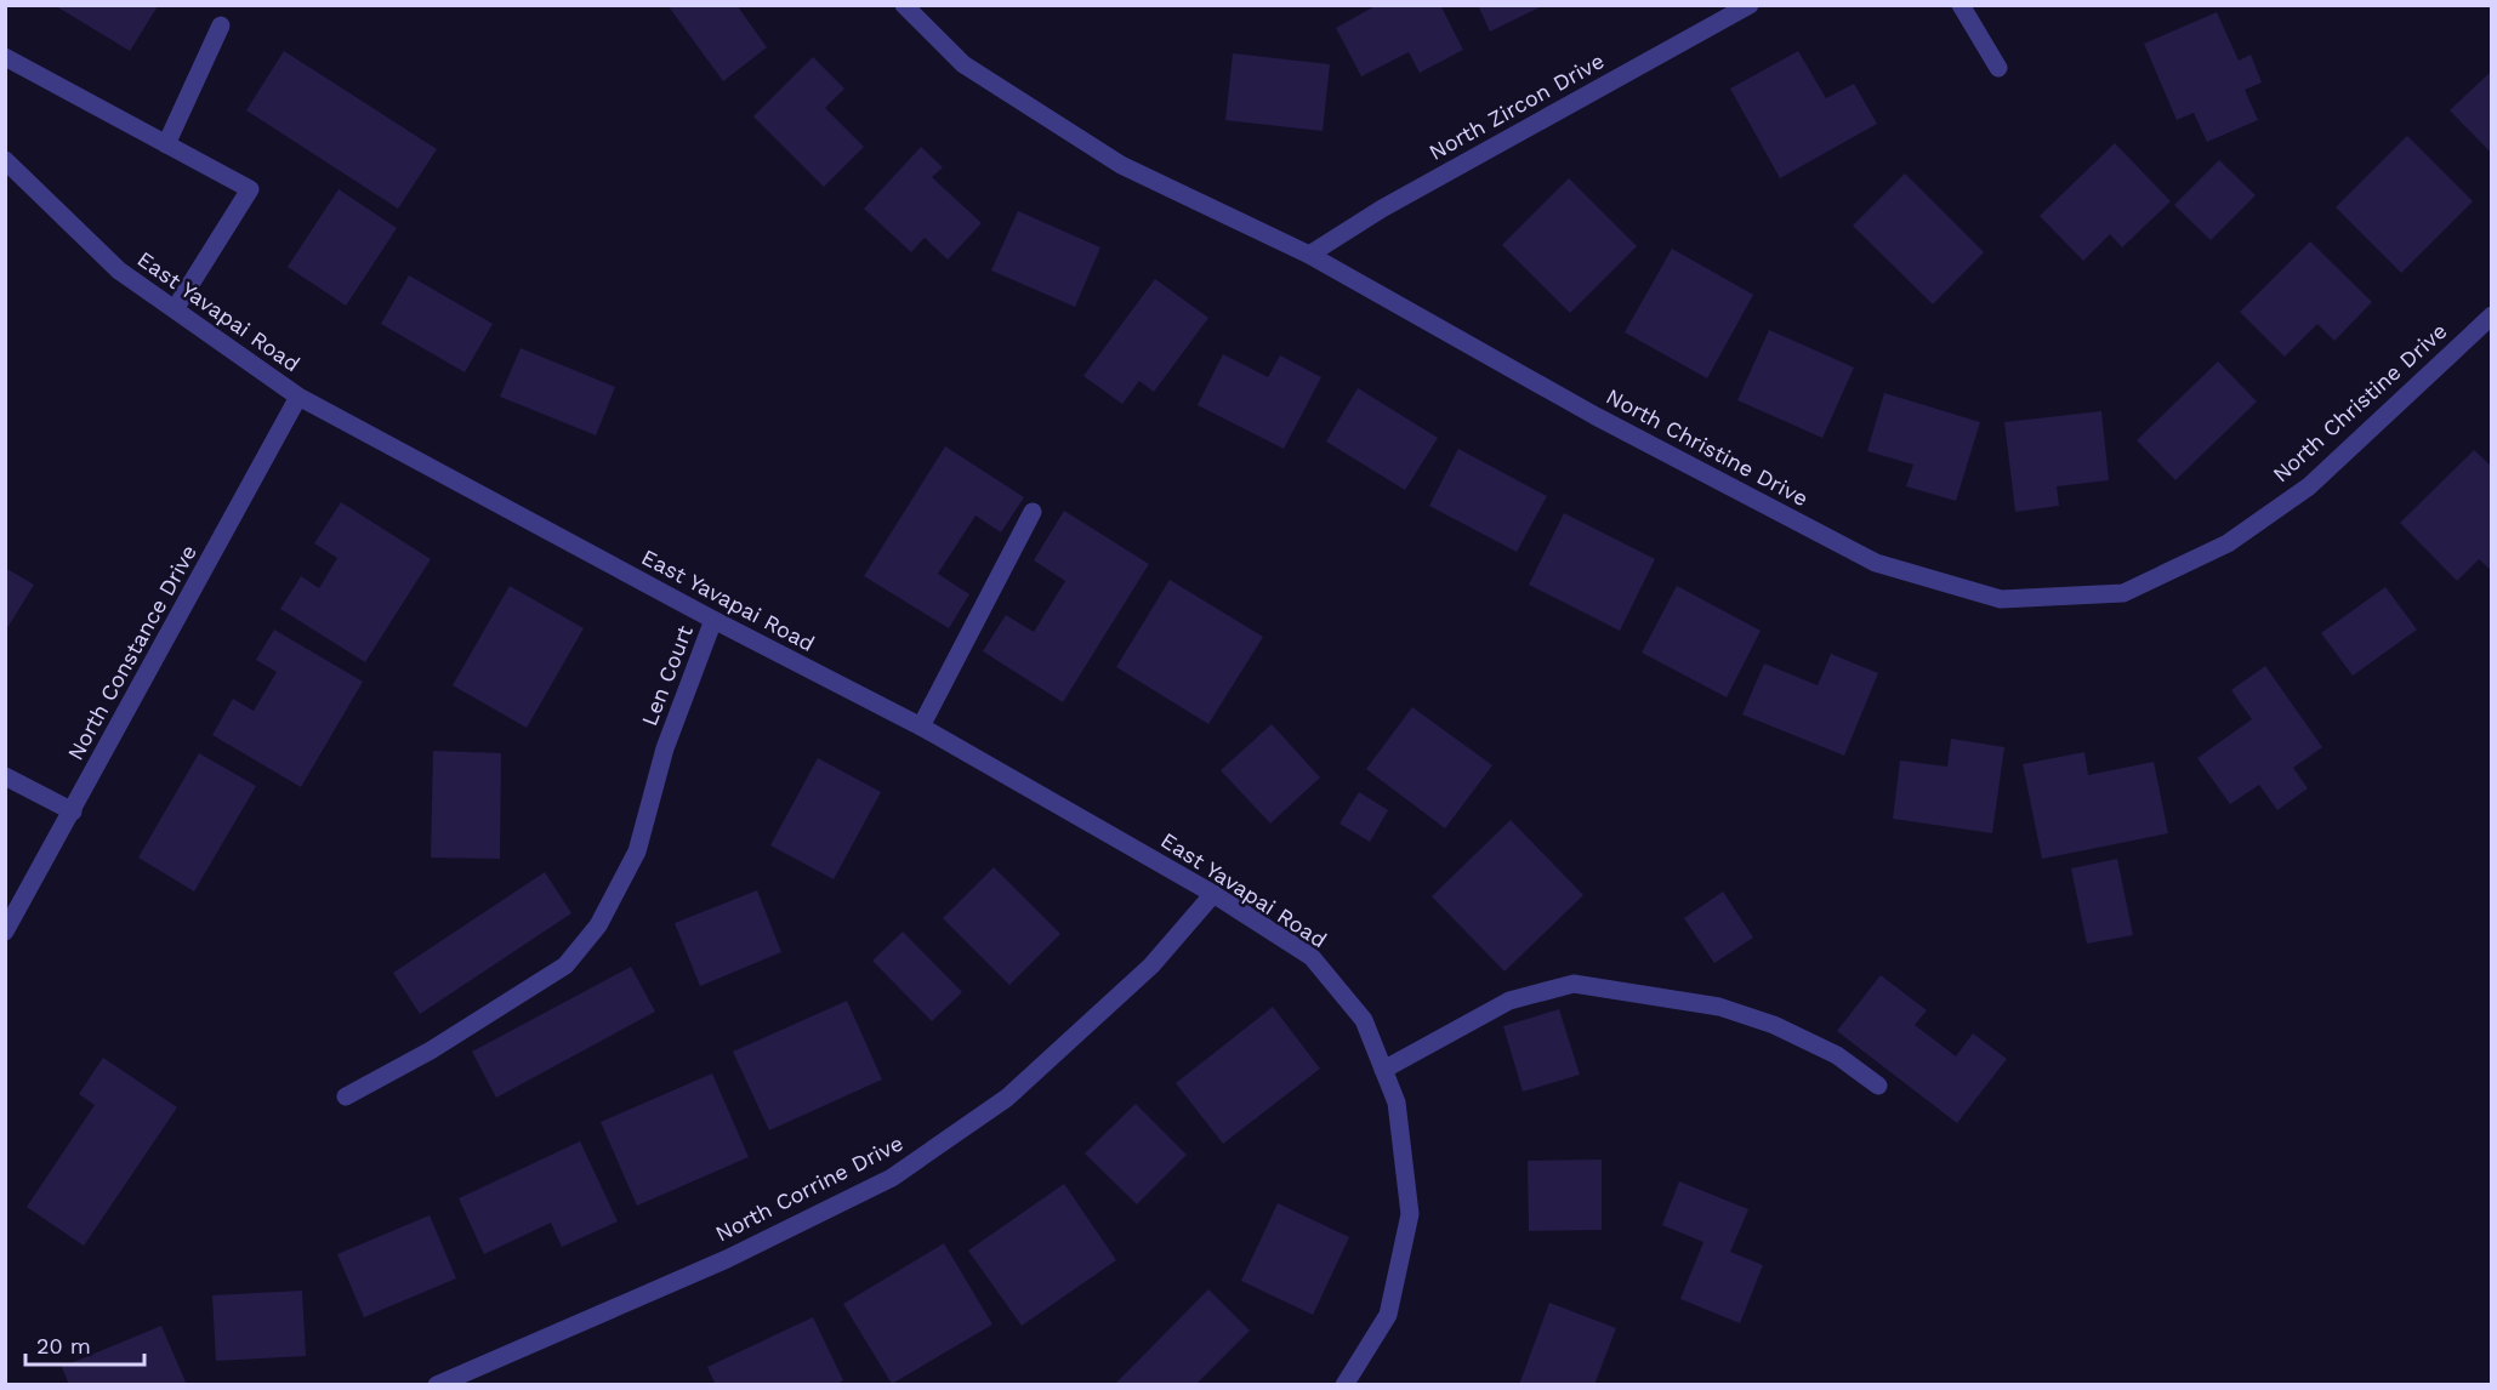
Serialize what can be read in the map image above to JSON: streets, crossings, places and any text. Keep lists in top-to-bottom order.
{
  "streets": {
    "street": [
      "North Zircon Drive",
      "East Yavapai Road",
      "North Christine Drive",
      "North Constance Drive",
      "Len Court",
      "North Corrine Drive"
    ]
  },
  "crossings": [
    ["North Zircon Drive", "North Christine Drive"],
    ["East Yavapai Road", "North Constance Drive"],
    ["East Yavapai Road", "Len Court"],
    ["East Yavapai Road", "North Corrine Drive"]
  ],
  "scale_bar": "20 m"
}
